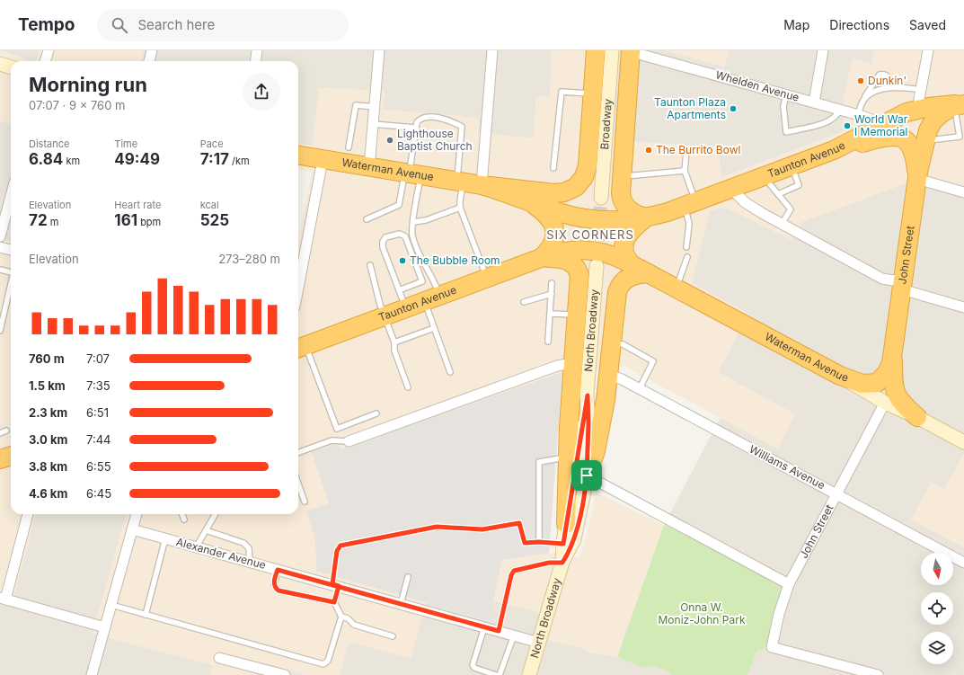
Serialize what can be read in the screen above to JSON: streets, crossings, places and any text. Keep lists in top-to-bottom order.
{
  "streets": {
    "highway": ["Taunton Avenue", "Waterman Avenue", "John Street"],
    "main road": ["Broadway", "North Broadway"],
    "street": ["Whelden Avenue", "Williams Avenue", "Alexander Avenue"]
  },
  "crossings": [
    ["Whelden Avenue", "Taunton Avenue"],
    ["Taunton Avenue", "Waterman Avenue"],
    ["Taunton Avenue", "John Street"],
    ["Waterman Avenue", "John Street"],
    ["John Street", "Williams Avenue"],
    ["North Broadway", "Alexander Avenue"]
  ],
  "districts": ["SIX CORNERS"],
  "parks": ["Onna W. Moniz-John Park"],
  "places": [
    "Dunkin'",
    "Taunton Plaza Apartments",
    "World War I Memorial",
    "Lighthouse Baptist Church",
    "The Burrito Bowl",
    "The Bubble Room"
  ],
  "north": "bottom",
  "page": {
    "header": "Tempo",
    "search": "Search here",
    "nav": ["Map", "Directions", "Saved"],
    "heading": ["Morning run", "07:07 · 9 × 760 m"],
    "stats": [
      ["Distance", "6.84 km"],
      ["Time", "49:49"],
      ["Pace", "7:17 /km"],
      ["Elevation", "72 m"],
      ["Heart rate", "161 bpm"],
      ["kcal", "525"]
    ],
    "chart": ["Elevation", "273–280 m"],
    "list": [
      {
        "name": "760 m",
        "note": "7:07"
      },
      {
        "name": "1.5 km",
        "note": "7:35"
      },
      {
        "name": "2.3 km",
        "note": "6:51"
      },
      {
        "name": "3.0 km",
        "note": "7:44"
      },
      {
        "name": "3.8 km",
        "note": "6:55"
      },
      {
        "name": "4.6 km",
        "note": "6:45"
      }
    ]
  }
}
